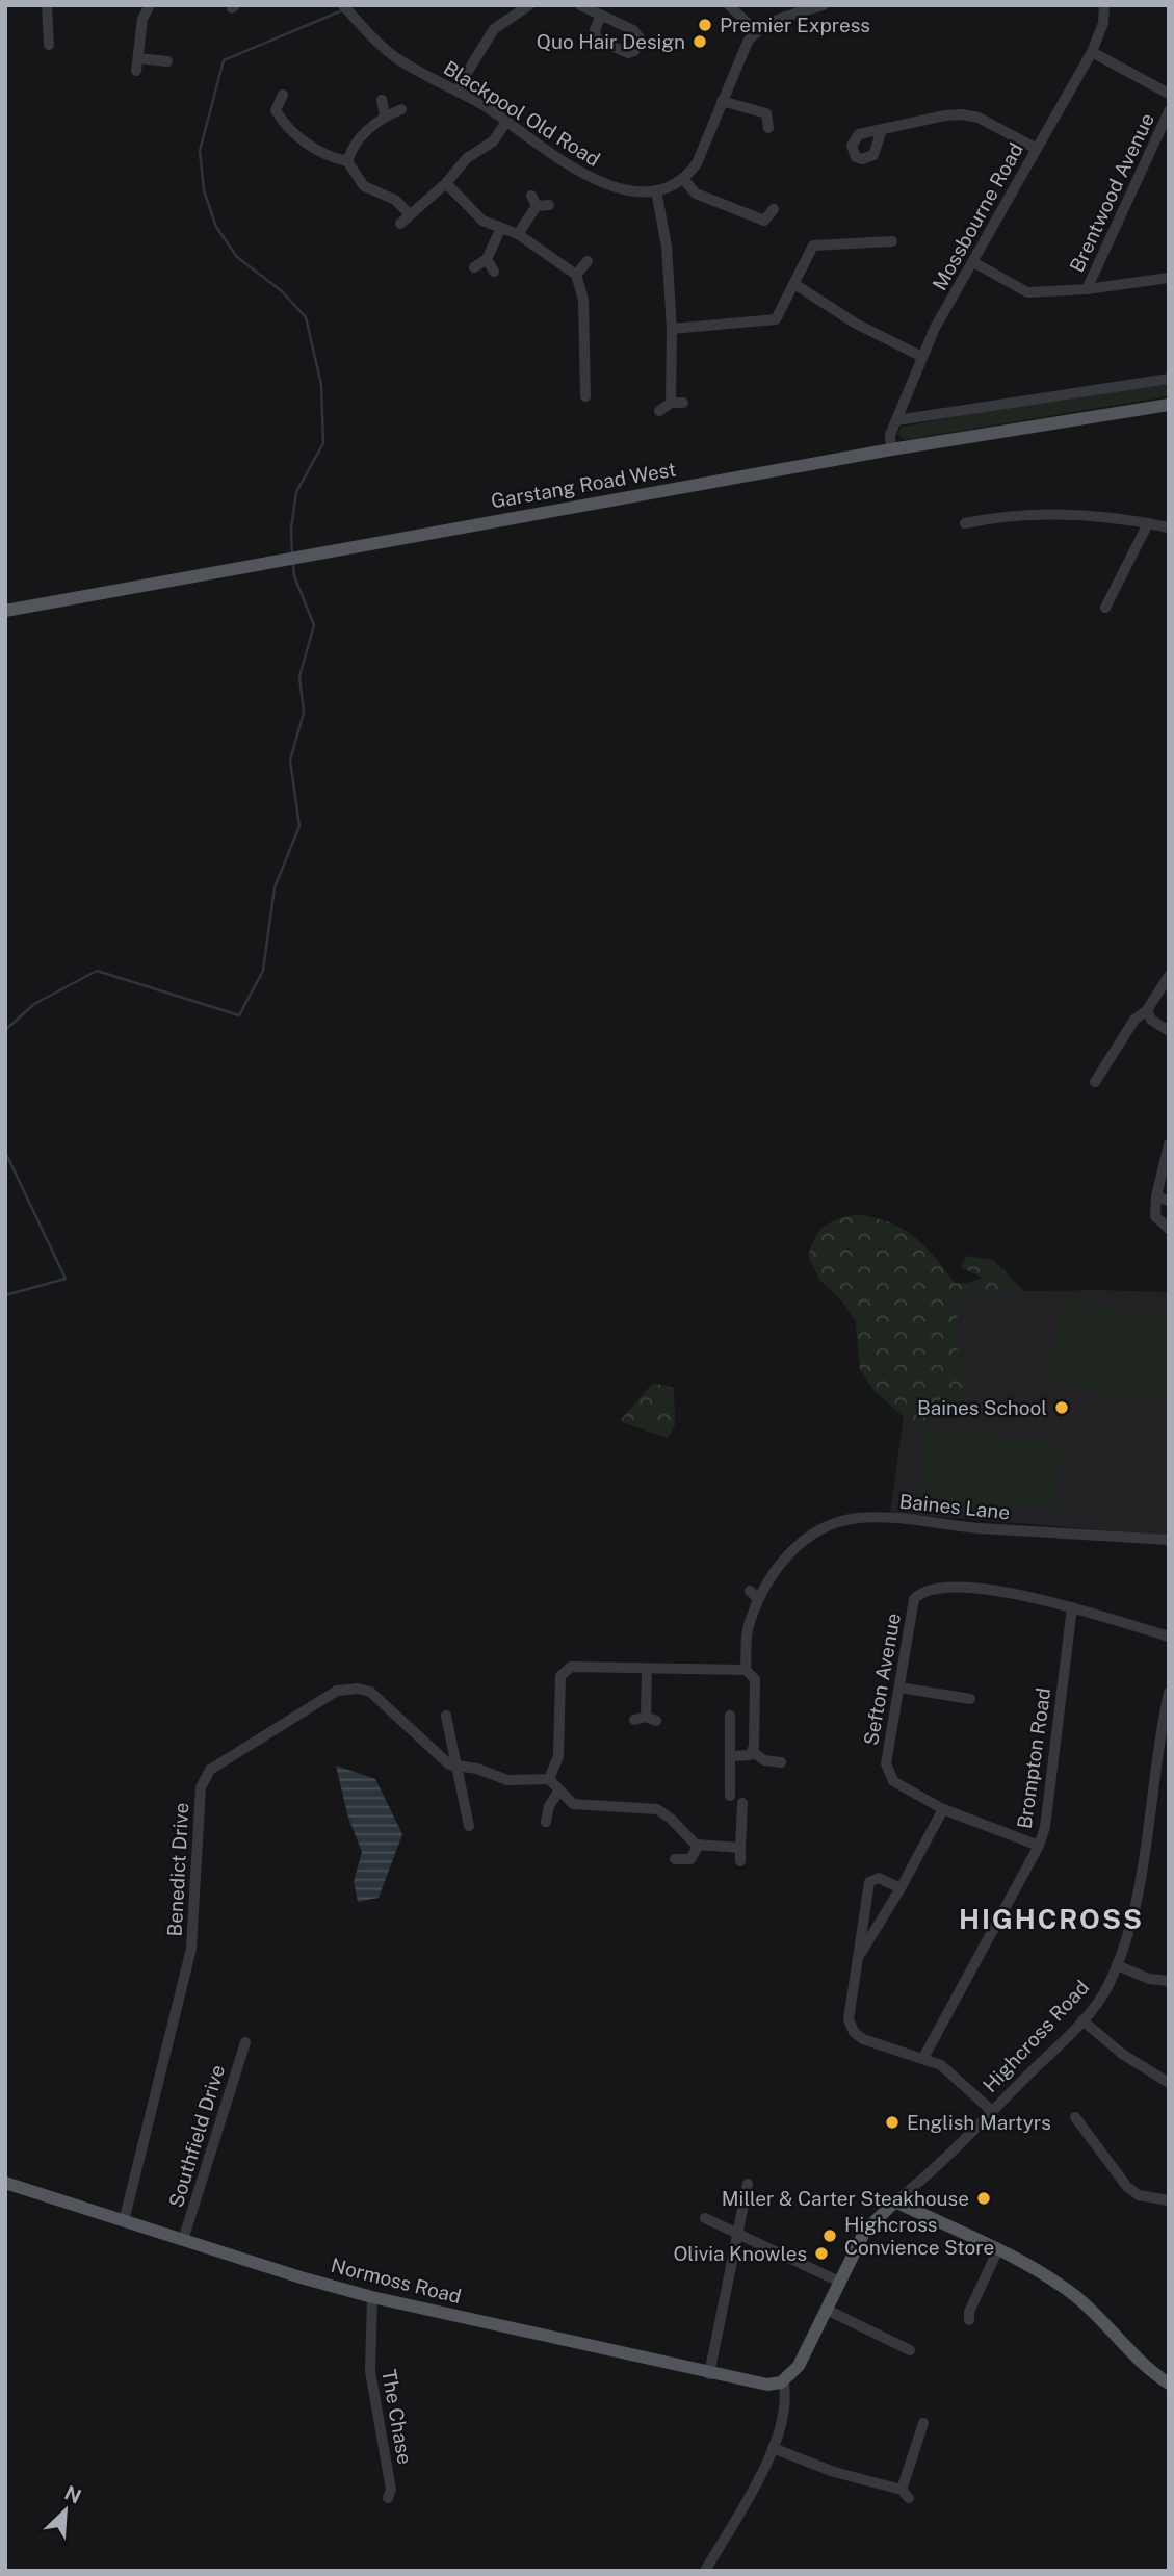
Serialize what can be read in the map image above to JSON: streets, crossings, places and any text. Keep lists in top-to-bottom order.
{
  "streets": {
    "main road": ["Garstang Road West", "Highcross Road", "Normoss Road"],
    "street": [
      "Blackpool Old Road",
      "Brentwood Avenue",
      "Mossbourne Road",
      "Baines Lane",
      "Sefton Avenue",
      "Brompton Road",
      "Benedict Drive",
      "Southfield Drive",
      "The Chase"
    ]
  },
  "crossings": [
    ["Mossbourne Road", "Garstang Road West"],
    ["Sefton Avenue", "Brompton Road"],
    ["Benedict Drive", "Normoss Road"],
    ["Highcross Road", "Normoss Road"],
    ["Southfield Drive", "Normoss Road"],
    ["Normoss Road", "The Chase"]
  ],
  "districts": ["HIGHCROSS"],
  "places": [
    "Premier Express",
    "Quo Hair Design",
    "Baines School",
    "English Martyrs",
    "Miller & Carter Steakhouse",
    "Highcross Convience Store",
    "Olivia Knowles"
  ],
  "north": "top right"
}
